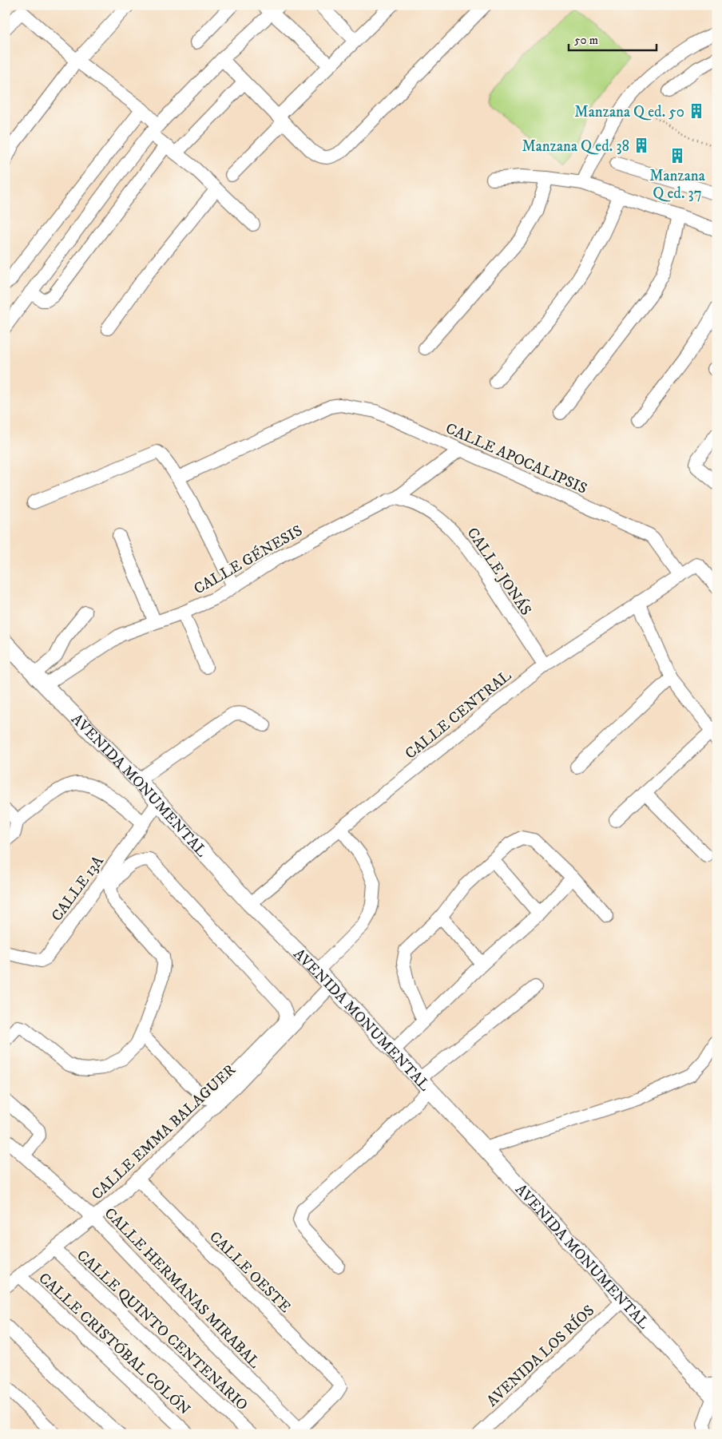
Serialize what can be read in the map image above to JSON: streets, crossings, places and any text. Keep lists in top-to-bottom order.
{
  "streets": {
    "main road": ["AVENIDA MONUMENTAL"],
    "street": [
      "CALLE APOCALIPSIS",
      "CALLE GÉNESIS",
      "CALLE JONÁS",
      "CALLE CENTRAL",
      "CALLE 13A",
      "CALLE EMMA BALAGUER",
      "CALLE OESTE",
      "CALLE HERMANAS MIRABAL",
      "CALLE QUINTO CENTENARIO",
      "CALLE CRISTÓBAL COLÓN",
      "AVENIDA LOS RÍOS"
    ]
  },
  "crossings": [
    ["CALLE APOCALIPSIS", "CALLE GÉNESIS"],
    ["CALLE APOCALIPSIS", "CALLE CENTRAL"],
    ["CALLE GÉNESIS", "CALLE JONÁS"],
    ["CALLE GÉNESIS", "AVENIDA MONUMENTAL"],
    ["CALLE JONÁS", "CALLE CENTRAL"],
    ["CALLE CENTRAL", "AVENIDA MONUMENTAL"],
    ["AVENIDA MONUMENTAL", "CALLE 13A"],
    ["AVENIDA MONUMENTAL", "CALLE EMMA BALAGUER"],
    ["AVENIDA MONUMENTAL", "AVENIDA LOS RÍOS"],
    ["CALLE EMMA BALAGUER", "CALLE OESTE"],
    ["CALLE EMMA BALAGUER", "CALLE HERMANAS MIRABAL"],
    ["CALLE EMMA BALAGUER", "CALLE QUINTO CENTENARIO"],
    ["CALLE EMMA BALAGUER", "CALLE CRISTÓBAL COLÓN"],
    ["CALLE OESTE", "CALLE HERMANAS MIRABAL"]
  ],
  "places": {
    "building": ["Manzana Q ed. 50", "Manzana Q ed. 38", "Manzana Q ed. 37"]
  },
  "scale_bar": "50 m"
}
